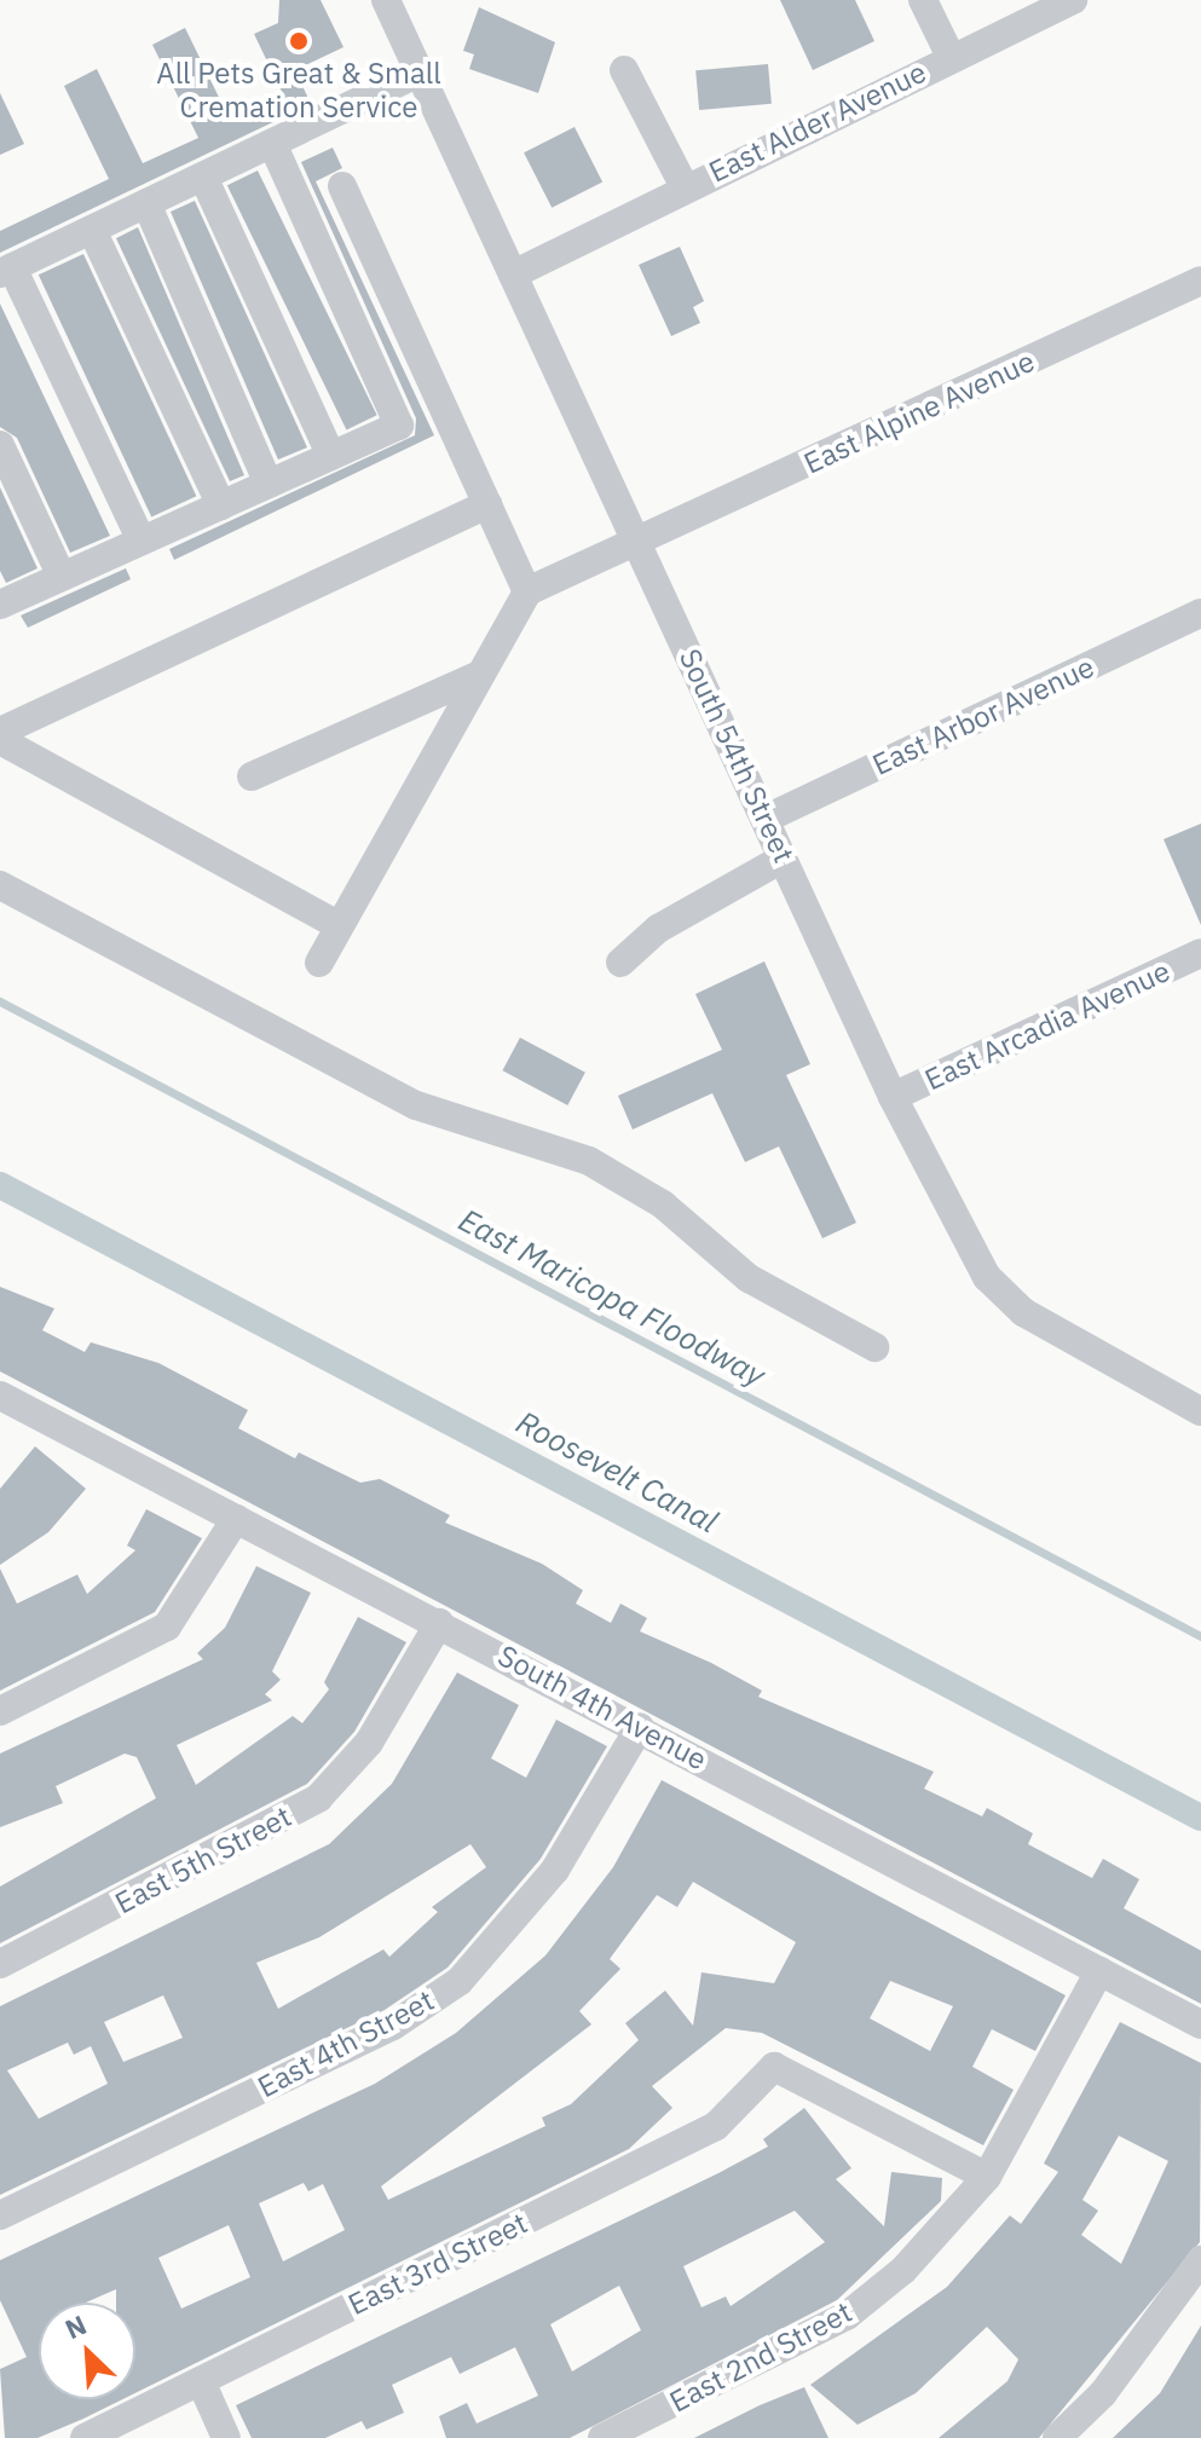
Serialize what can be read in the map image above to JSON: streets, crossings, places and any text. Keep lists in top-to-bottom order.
{
  "streets": {
    "street": [
      "East Alder Avenue",
      "East Alpine Avenue",
      "East Arbor Avenue",
      "South 54th Street",
      "East Arcadia Avenue",
      "South 4th Avenue",
      "East 5th Street",
      "East 4th Street",
      "East 3rd Street",
      "East 2nd Street"
    ]
  },
  "crossings": [
    ["East Alder Avenue", "South 54th Street"],
    ["East Alpine Avenue", "South 54th Street"],
    ["East Arbor Avenue", "South 54th Street"],
    ["South 54th Street", "East Arcadia Avenue"],
    ["South 4th Avenue", "East 5th Street"],
    ["South 4th Avenue", "East 4th Street"],
    ["South 4th Avenue", "East 2nd Street"],
    ["East 3rd Street", "East 2nd Street"]
  ],
  "water": ["East Maricopa Floodway", "Roosevelt Canal"],
  "places": ["All Pets Great & Small Cremation Service"],
  "north": "top left"
}
